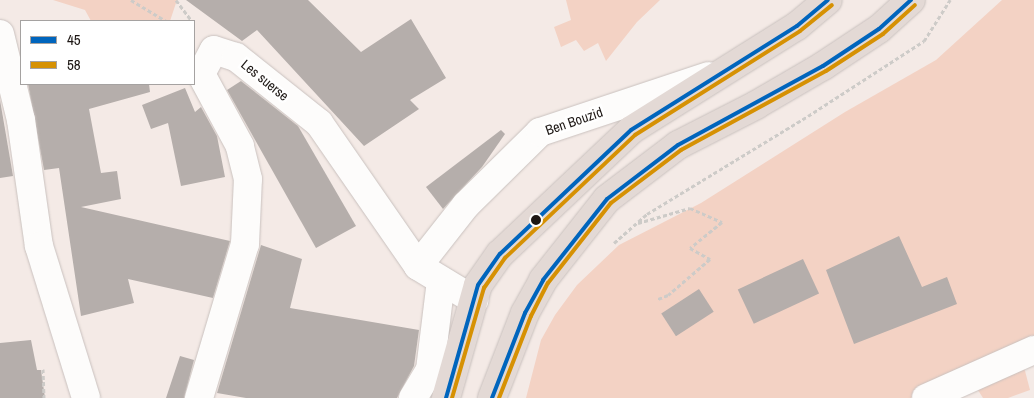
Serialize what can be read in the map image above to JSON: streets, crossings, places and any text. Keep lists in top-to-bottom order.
{
  "streets": {
    "street": ["Les suerse", "Ben Bouzid"]
  },
  "crossings": [
    ["Les suerse", "Ben Bouzid"]
  ],
  "lines": ["transit line 45", "transit line 58"],
  "legend": ["45", "58"]
}
